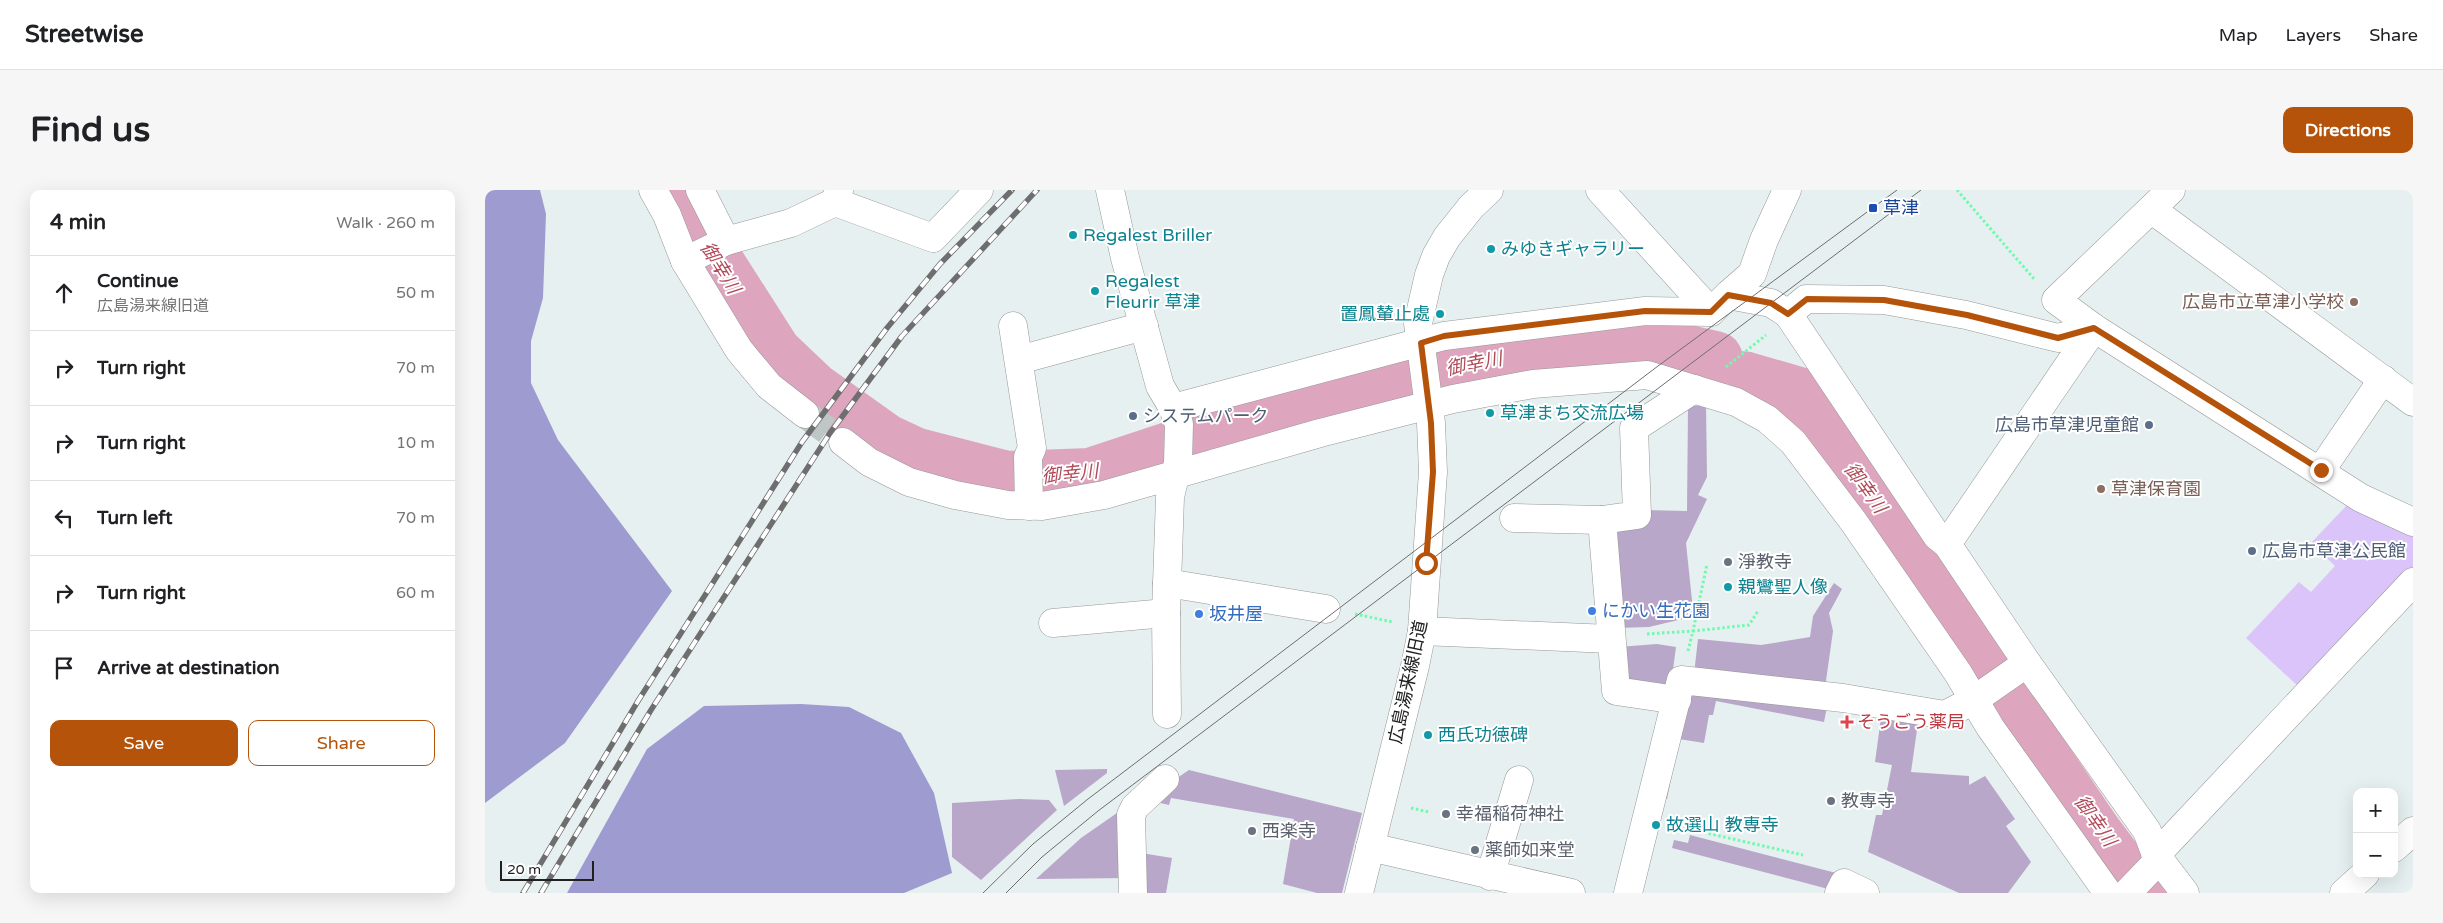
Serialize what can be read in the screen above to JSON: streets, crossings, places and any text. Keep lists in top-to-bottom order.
{
  "streets": {
    "street": ["広島湯来線旧道"]
  },
  "water": ["御幸川"],
  "places": {
    "transit": ["草津"],
    "other": [
      "Regalest Briller",
      "みゆきギャラリー",
      "Regalest Fleurir 草津",
      "広島市立草津小学校",
      "置鳳輦止處",
      "草津まち交流広場",
      "システムパーク",
      "広島市草津児童館",
      "草津保育園",
      "広島市草津公民館",
      "淨教寺",
      "親鸞聖人像",
      "にかい生花園",
      "坂井屋",
      "西氏功徳碑",
      "教専寺",
      "幸福稲荷神社",
      "故選山 教専寺",
      "西楽寺",
      "薬師如来堂"
    ],
    "health": ["そうごう薬局"]
  },
  "scale_bar": "20 m",
  "page": {
    "header": "Streetwise",
    "nav": ["Map", "Layers", "Share"],
    "buttons": [
      "Directions",
      ["Save", "Share"]
    ],
    "title": "Find us",
    "heading": ["4 min", "Walk · 260 m"],
    "list": [
      ["Continue", "広島湯来線旧道", "50 m"],
      ["Turn right", "70 m"],
      ["Turn right", "10 m"],
      ["Turn left", "70 m"],
      ["Turn right", "60 m"],
      "Arrive at destination"
    ],
    "map_buttons": ["+", "−"],
    "scale": "20 m"
  }
}
